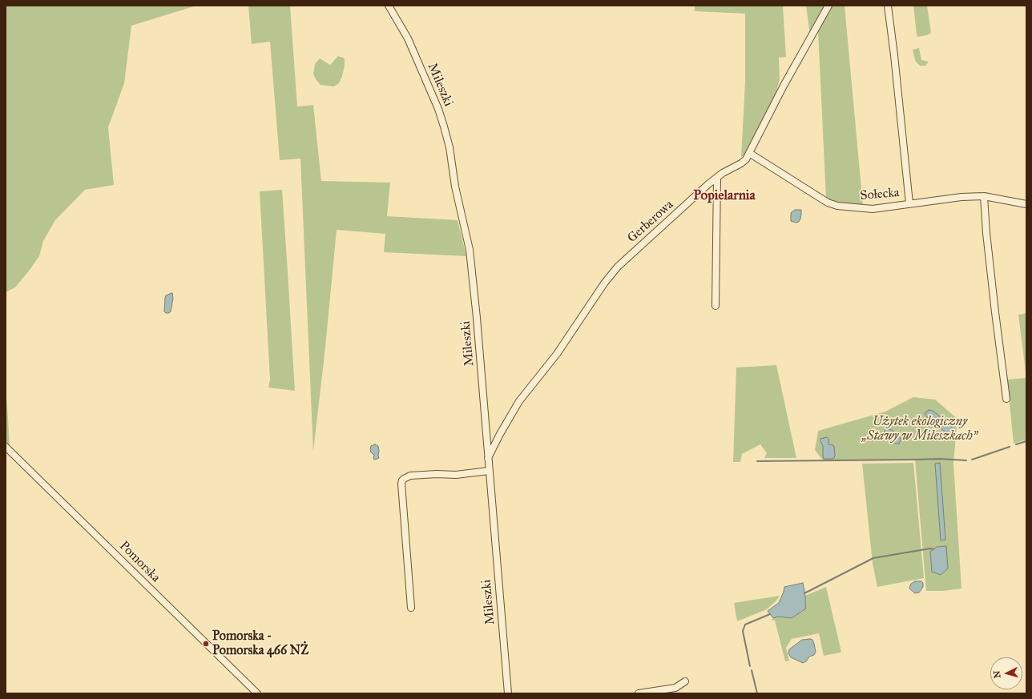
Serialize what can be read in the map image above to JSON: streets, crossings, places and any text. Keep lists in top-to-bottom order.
{
  "streets": {
    "street": [
      "Mileszki",
      "Sołecka",
      "Gerberowa",
      "Pomorska"
    ]
  },
  "crossings": [
    ["Mileszki", "Gerberowa"],
    ["Sołecka", "Gerberowa"]
  ],
  "districts": ["Popielarnia"],
  "parks": ["Użytek ekologiczny „Stawy w Mileszkach”"],
  "places": ["Pomorska - Pomorska 466 NŻ"],
  "north": "left"
}
